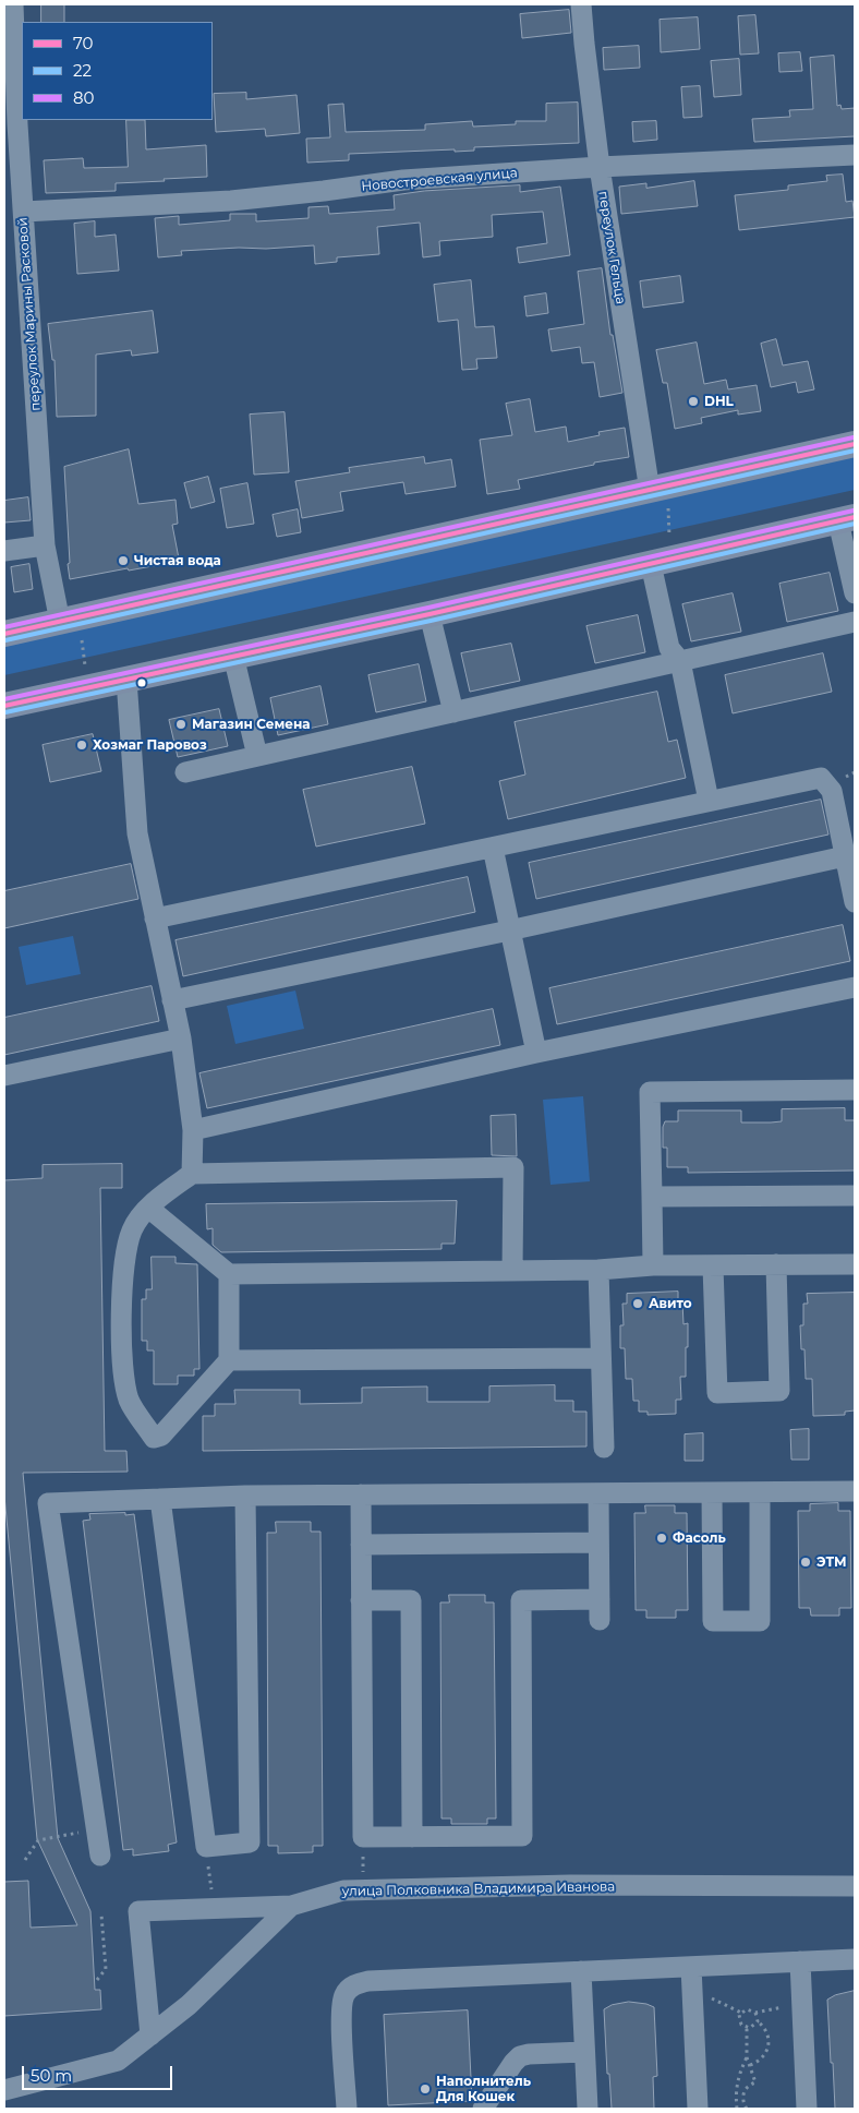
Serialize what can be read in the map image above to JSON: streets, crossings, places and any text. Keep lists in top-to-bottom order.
{
  "streets": {
    "street": [
      "Новостроевская улица",
      "переулок Гельца",
      "переулок Марины Расковой",
      "улица Полковника Владимира Иванова"
    ]
  },
  "crossings": [
    ["Новостроевская улица", "переулок Гельца"],
    ["Новостроевская улица", "переулок Марины Расковой"]
  ],
  "places": [
    "DHL",
    "Чистая вода",
    "Магазин Семена",
    "Хозмаг Паровоз",
    "Авито",
    "Фасоль",
    "ЭТМ",
    "Наполнитель Для Кошек"
  ],
  "lines": ["transit line 80", "transit line 70", "transit line 22"],
  "legend": ["70", "22", "80"],
  "scale_bar": "50 m"
}
